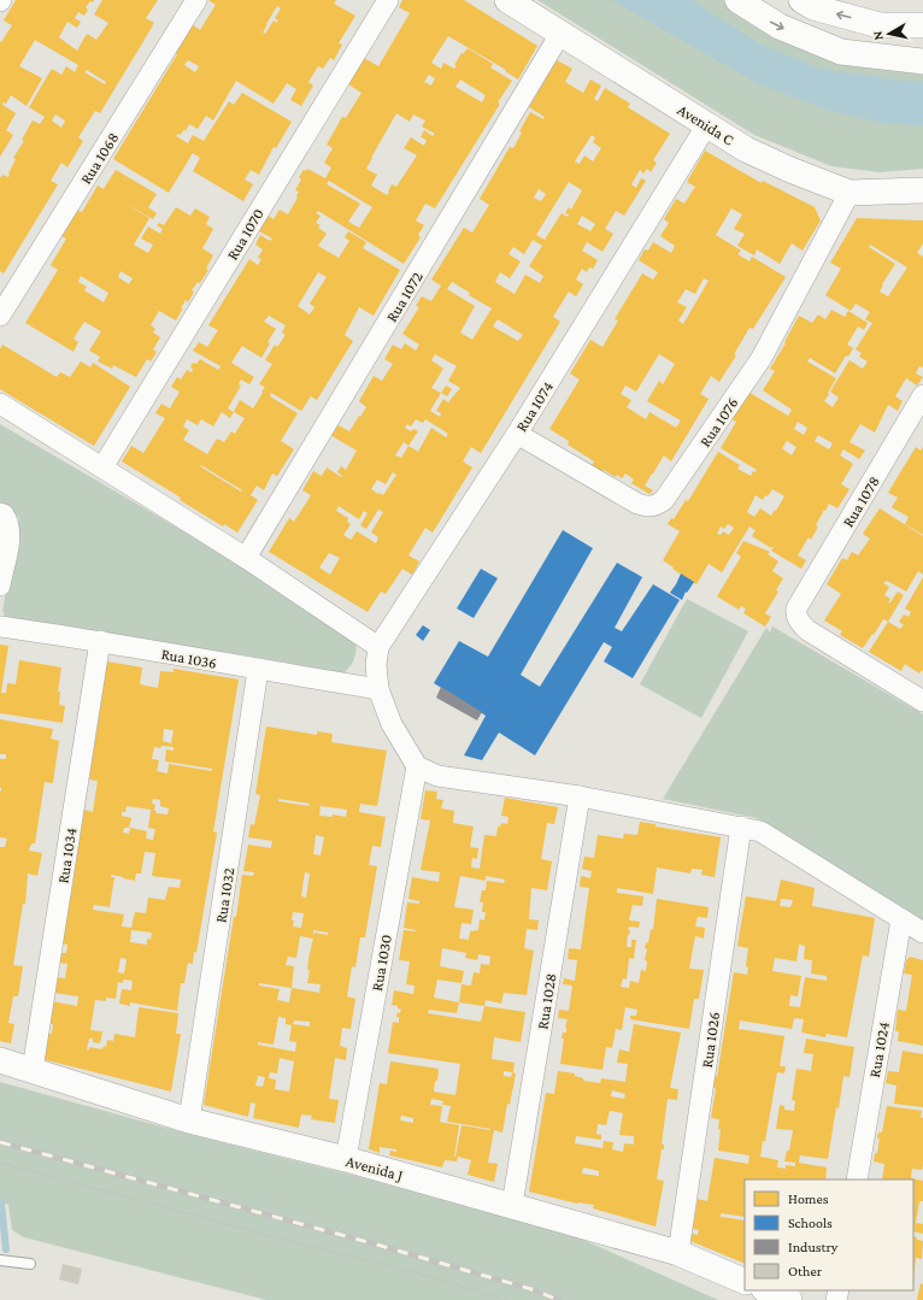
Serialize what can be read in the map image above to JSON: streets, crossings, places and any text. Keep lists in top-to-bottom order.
{
  "streets": {
    "street": [
      "Avenida C",
      "Rua 1068",
      "Rua 1070",
      "Rua 1072",
      "Rua 1074",
      "Rua 1076",
      "Rua 1078",
      "Rua 1036",
      "Rua 1034",
      "Rua 1032",
      "Rua 1030",
      "Rua 1028",
      "Rua 1026",
      "Rua 1024",
      "Avenida J"
    ]
  },
  "crossings": [
    ["Avenida C", "Rua 1072"],
    ["Avenida C", "Rua 1074"],
    ["Avenida C", "Rua 1076"],
    ["Rua 1074", "Rua 1076"],
    ["Rua 1074", "Rua 1036"],
    ["Rua 1074", "Rua 1030"],
    ["Rua 1036", "Rua 1034"],
    ["Rua 1036", "Rua 1032"],
    ["Rua 1034", "Avenida J"],
    ["Rua 1032", "Avenida J"],
    ["Rua 1030", "Avenida J"],
    ["Rua 1028", "Avenida J"],
    ["Rua 1026", "Avenida J"]
  ],
  "legend": [
    "Homes",
    "Schools",
    "Industry",
    "Other"
  ],
  "north": "left"
}
